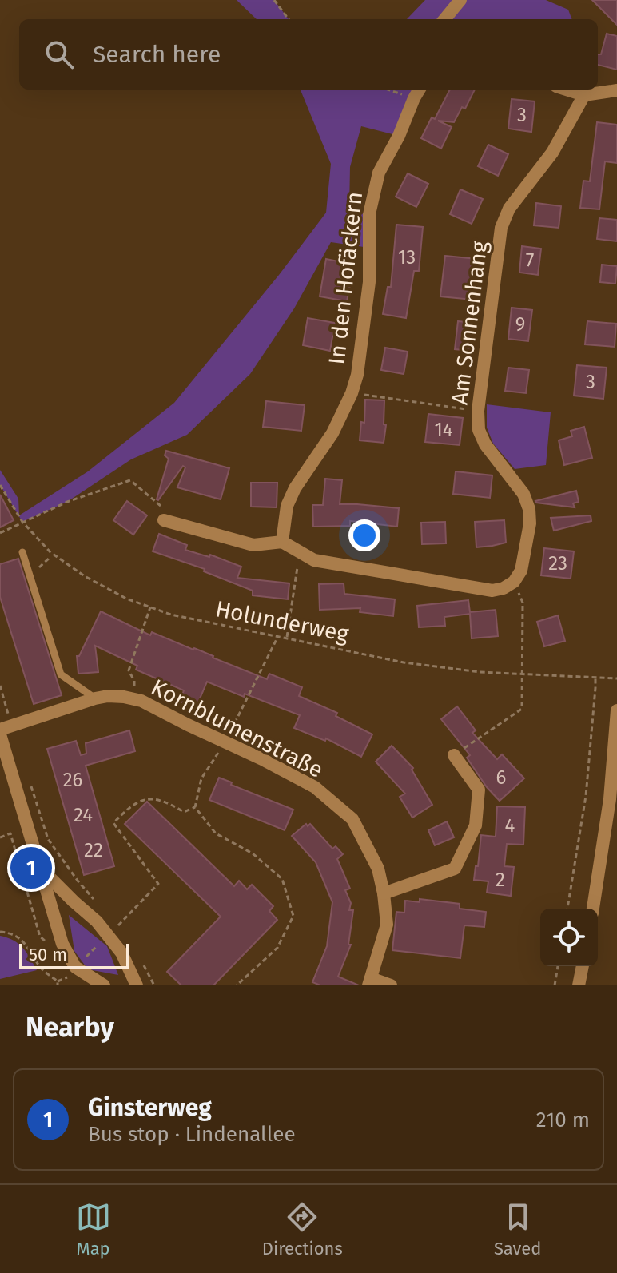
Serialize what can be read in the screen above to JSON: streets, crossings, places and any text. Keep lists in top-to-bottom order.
{
  "streets": {
    "street": ["In den Hofäckern", "Am Sonnenhang", "Kornblumenstraße"],
    "path": ["Holunderweg"]
  },
  "house_numbers": [
    "3",
    "13",
    "7",
    "9",
    "3",
    "14",
    "23",
    "6",
    "26",
    "24",
    "4",
    "22",
    "2"
  ],
  "scale_bar": "50 m",
  "page": {
    "search": "Search here",
    "pins": "1",
    "scale": "50 m",
    "heading": "Nearby",
    "list": [
      {
        "mark": "1",
        "name": "Ginsterweg",
        "note": "Bus stop · Lindenallee",
        "value": "210 m"
      }
    ],
    "nav": ["Map", "Directions", "Saved"]
  }
}
